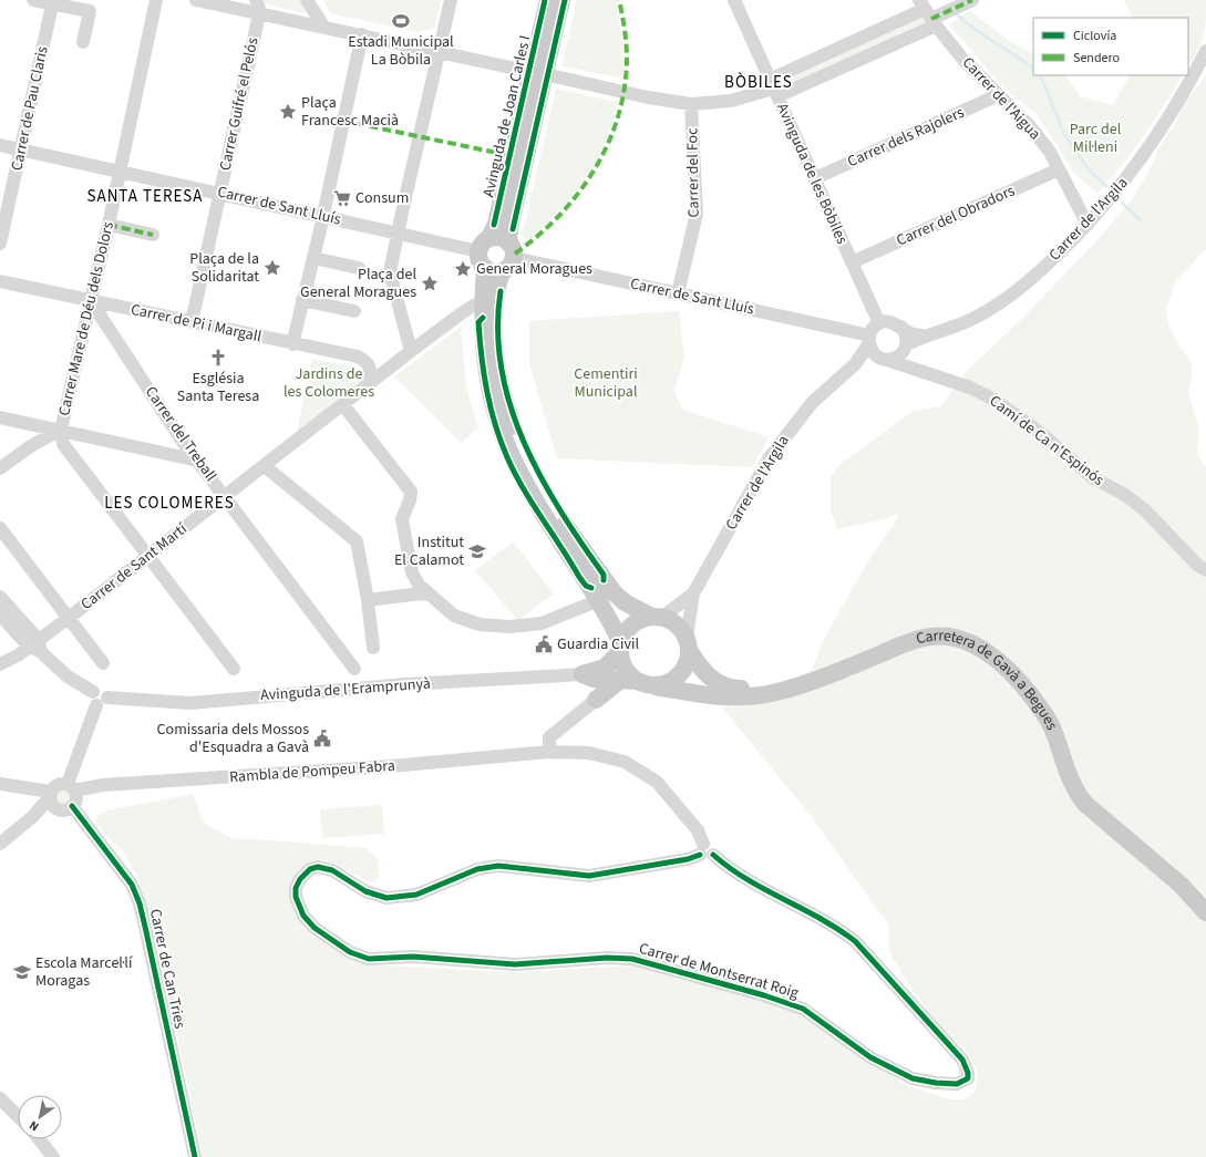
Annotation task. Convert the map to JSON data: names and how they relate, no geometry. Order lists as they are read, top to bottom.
{
  "streets": {
    "main road": ["Avinguda de Joan Carles I", "Carretera de Gavà a Begues"],
    "street": [
      "Carrer de l'Aigua",
      "Carrer Guifré el Pelós",
      "Carrer de Pau Claris",
      "Carrer dels Rajolers",
      "Carrer del Foc",
      "Avinguda de les Bòbiles",
      "Carrer de Sant Lluís",
      "Carrer del Obradors",
      "Carrer de l'Argila",
      "Carrer Mare de Déu dels Dolors",
      "Carrer de Pi i Margall",
      "Carrer del Treball",
      "Camí de Ca n'Espinós",
      "Carrer de Sant Martí",
      "Avinguda de l'Eramprunyà",
      "Rambla de Pompeu Fabra",
      "Carrer de Can Tries",
      "Carrer de Montserrat Roig"
    ]
  },
  "crossings": [
    ["Carrer de l'Aigua", "Carrer dels Rajolers"],
    ["Carrer de l'Aigua", "Carrer del Obradors"],
    ["Carrer de l'Aigua", "Carrer de l'Argila"],
    ["Carrer Guifré el Pelós", "Carrer de Sant Lluís"],
    ["Carrer Guifré el Pelós", "Carrer de Pi i Margall"],
    ["Carrer de Pau Claris", "Carrer de Sant Lluís"],
    ["Avinguda de Joan Carles I", "Carrer de Sant Lluís"],
    ["Carrer dels Rajolers", "Avinguda de les Bòbiles"],
    ["Carrer del Foc", "Carrer de Sant Lluís"],
    ["Avinguda de les Bòbiles", "Carrer de Sant Lluís"],
    ["Avinguda de les Bòbiles", "Carrer del Obradors"],
    ["Avinguda de les Bòbiles", "Carrer de l'Argila"],
    ["Avinguda de les Bòbiles", "Camí de Ca n'Espinós"],
    ["Carrer de Sant Lluís", "Carrer de l'Argila"],
    ["Carrer de Sant Lluís", "Carrer Mare de Déu dels Dolors"],
    ["Carrer de Sant Lluís", "Camí de Ca n'Espinós"],
    ["Carrer de l'Argila", "Camí de Ca n'Espinós"],
    ["Carrer de l'Argila", "Carretera de Gavà a Begues"],
    ["Carrer Mare de Déu dels Dolors", "Carrer de Pi i Margall"],
    ["Carrer Mare de Déu dels Dolors", "Carrer del Treball"],
    ["Carrer de Pi i Margall", "Carrer del Treball"],
    ["Carrer de Pi i Margall", "Carrer de Sant Martí"],
    ["Carrer del Treball", "Carrer de Sant Martí"],
    ["Rambla de Pompeu Fabra", "Carrer de Can Tries"],
    ["Rambla de Pompeu Fabra", "Carrer de Montserrat Roig"]
  ],
  "districts": ["BÒBILES", "SANTA TERESA", "LES COLOMERES"],
  "parks": ["Parc del Mil·leni", "Jardins de les Colomeres", "Cementiri Municipal"],
  "places": {
    "sports": ["Estadi Municipal La Bòbila"],
    "place": [
      "Plaça Francesc Macià",
      "Plaça de la Solidaritat",
      "General Moragues",
      "Plaça del General Moragues"
    ],
    "supermarket": ["Consum"],
    "church": ["Església Santa Teresa"],
    "school or university": ["Institut El Calamot", "Escola Marcel·lí Moragas"],
    "public building": ["Guardia Civil", "Comissaria dels Mossos d'Esquadra a Gavà"]
  },
  "legend": ["Ciclovía", "Sendero"],
  "north": "bottom left"
}
